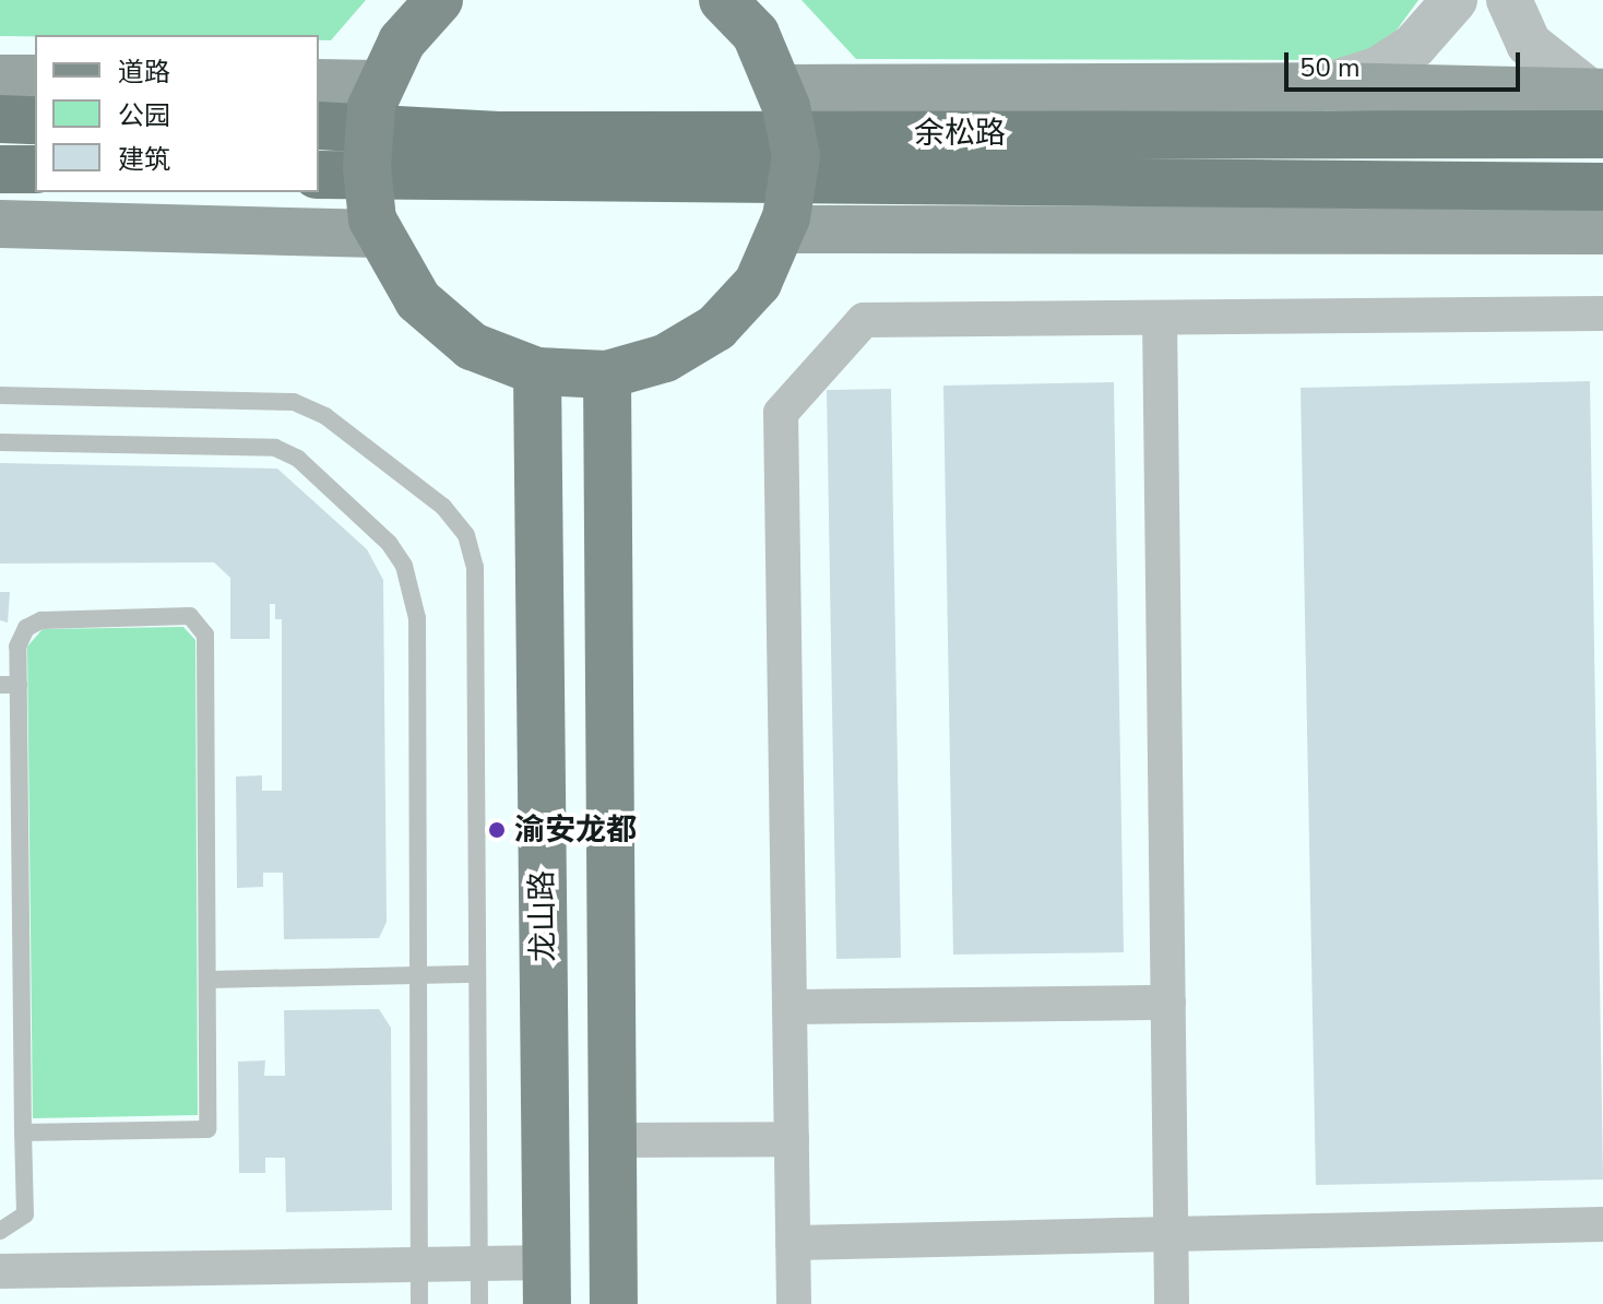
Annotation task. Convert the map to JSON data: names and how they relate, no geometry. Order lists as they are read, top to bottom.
{
  "streets": {
    "highway": ["余松路"],
    "main road": ["龙山路"]
  },
  "places": ["渝安龙都"],
  "legend": ["道路", "公园", "建筑"],
  "scale_bar": "50 m"
}
